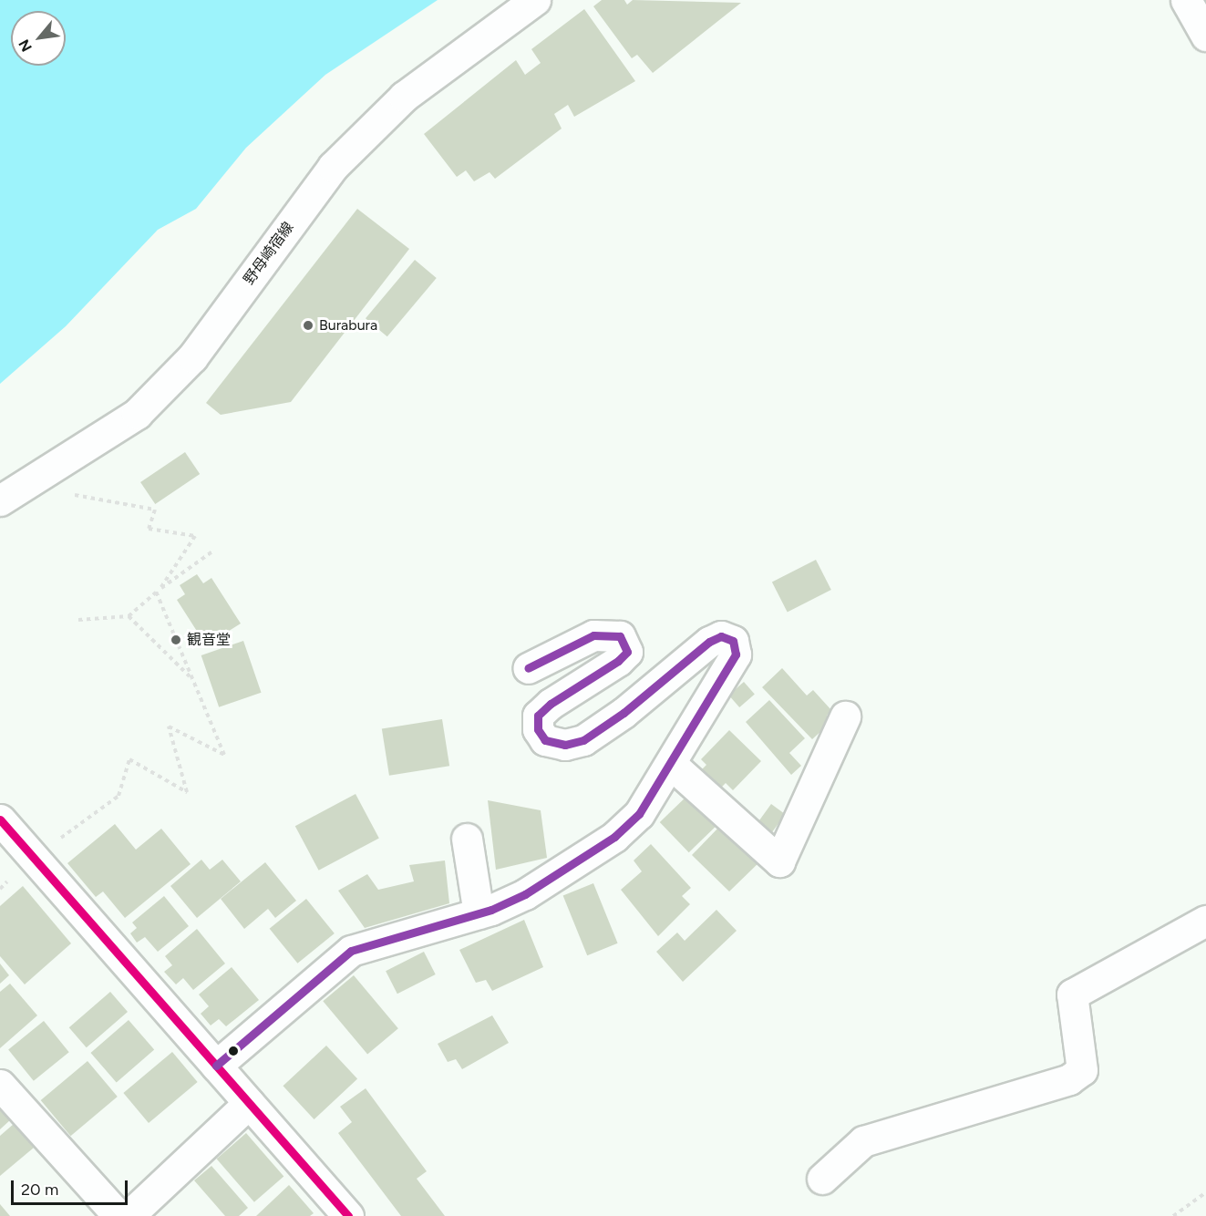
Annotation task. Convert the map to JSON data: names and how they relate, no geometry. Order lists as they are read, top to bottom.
{
  "streets": {
    "street": ["野母崎宿線"]
  },
  "places": ["Burabura", "観音堂"],
  "scale_bar": "20 m",
  "north": "bottom left"
}
